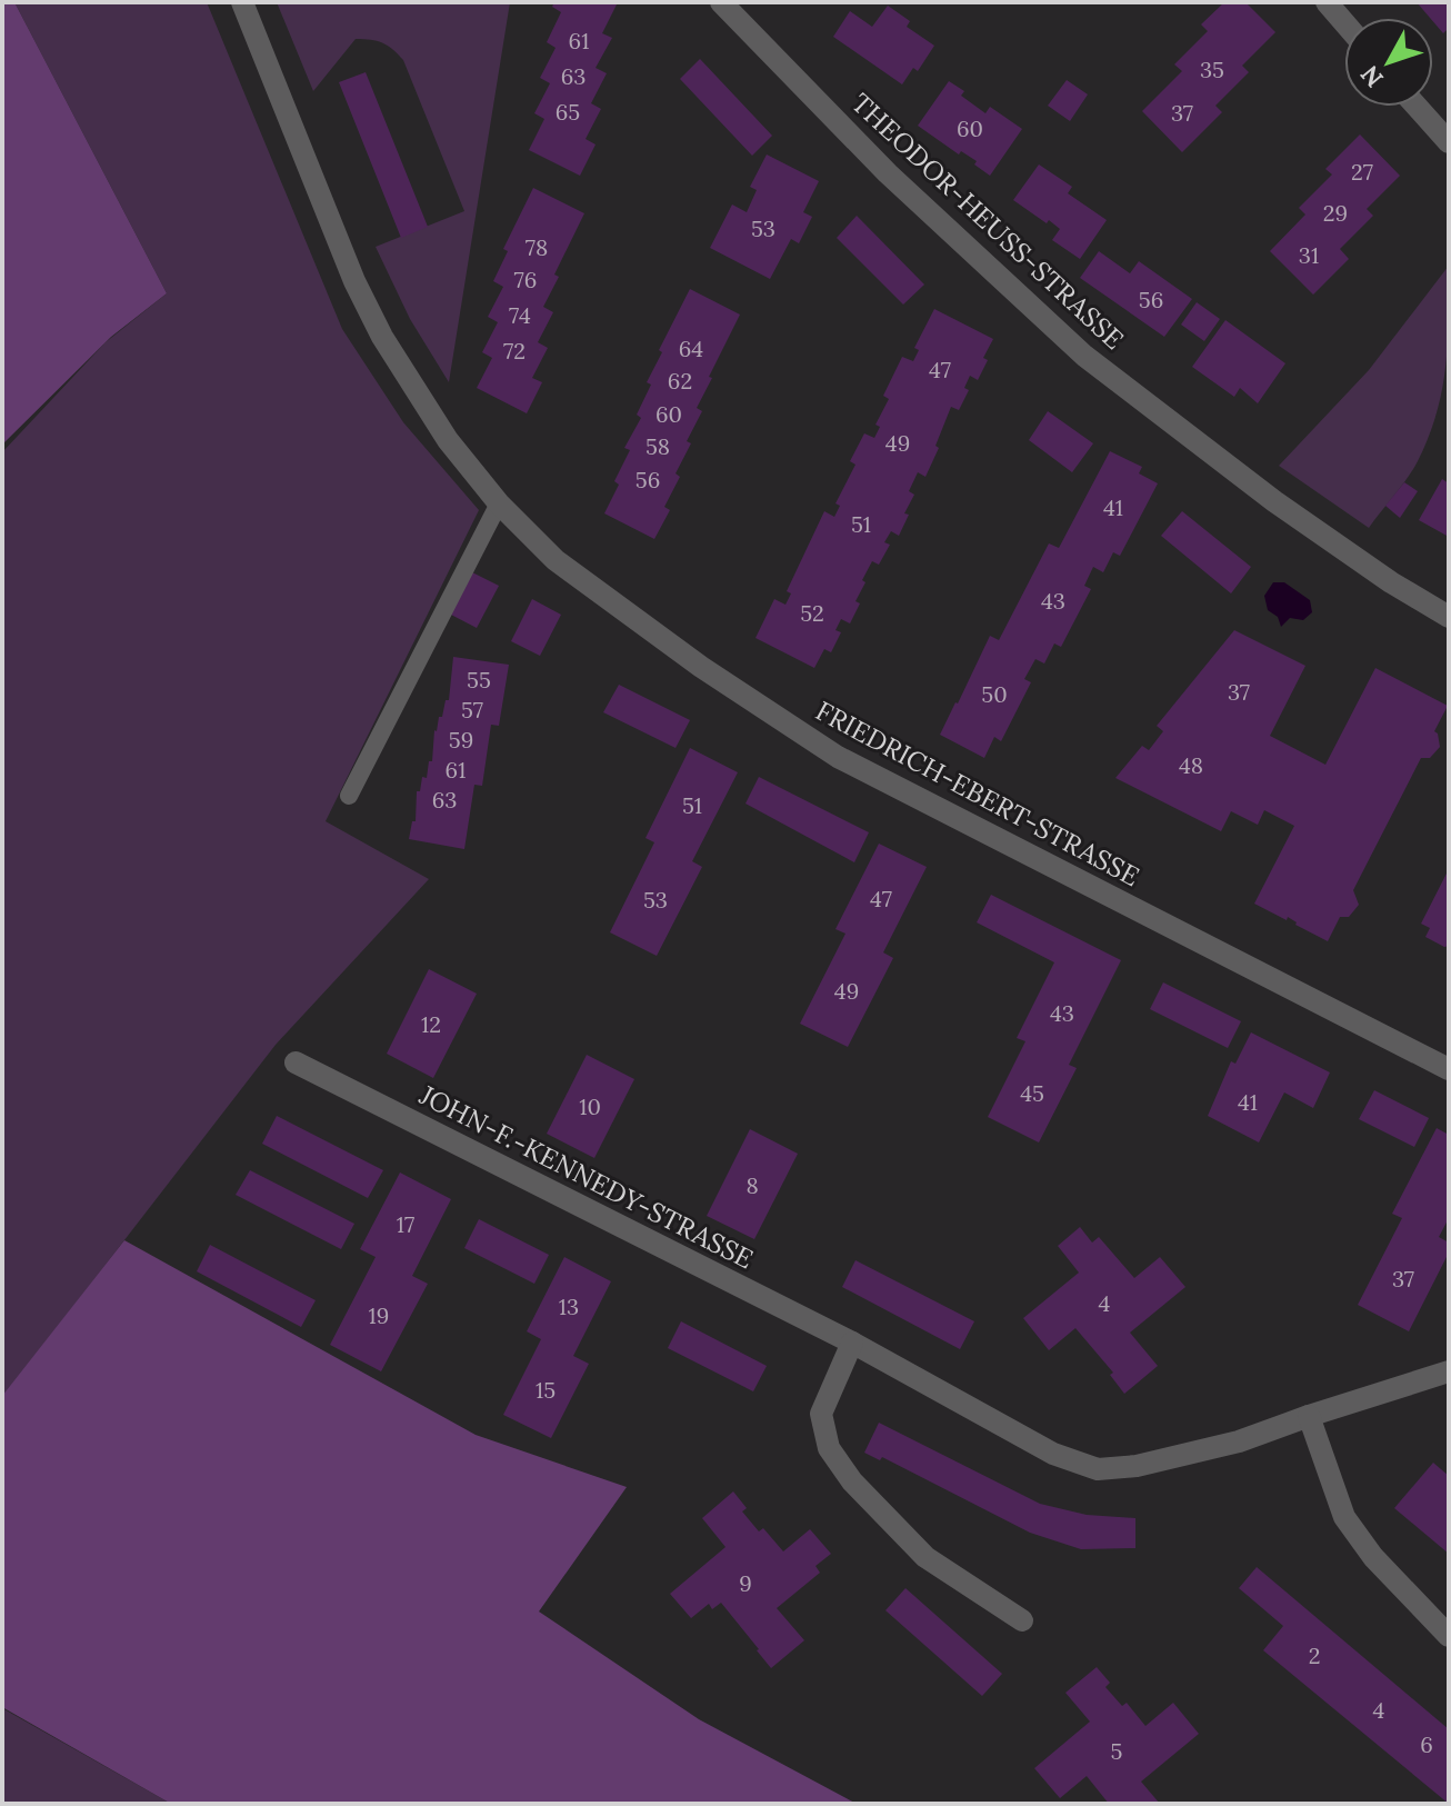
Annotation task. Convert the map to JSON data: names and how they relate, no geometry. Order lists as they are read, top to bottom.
{
  "streets": {
    "street": ["THEODOR-HEUSS-STRASSE", "FRIEDRICH-EBERT-STRASSE", "JOHN-F.-KENNEDY-STRASSE"]
  },
  "house_numbers": [
    "61",
    "35",
    "63",
    "65",
    "37",
    "60",
    "27",
    "29",
    "53",
    "78",
    "31",
    "76",
    "56",
    "74",
    "64",
    "72",
    "47",
    "62",
    "60",
    "49",
    "58",
    "56",
    "41",
    "51",
    "43",
    "52",
    "55",
    "37",
    "50",
    "57",
    "59",
    "48",
    "61",
    "63",
    "51",
    "47",
    "53",
    "49",
    "43",
    "12",
    "45",
    "41",
    "10",
    "8",
    "17",
    "37",
    "4",
    "13",
    "19",
    "15",
    "9",
    "2",
    "4",
    "6",
    "5"
  ],
  "north": "bottom left"
}
